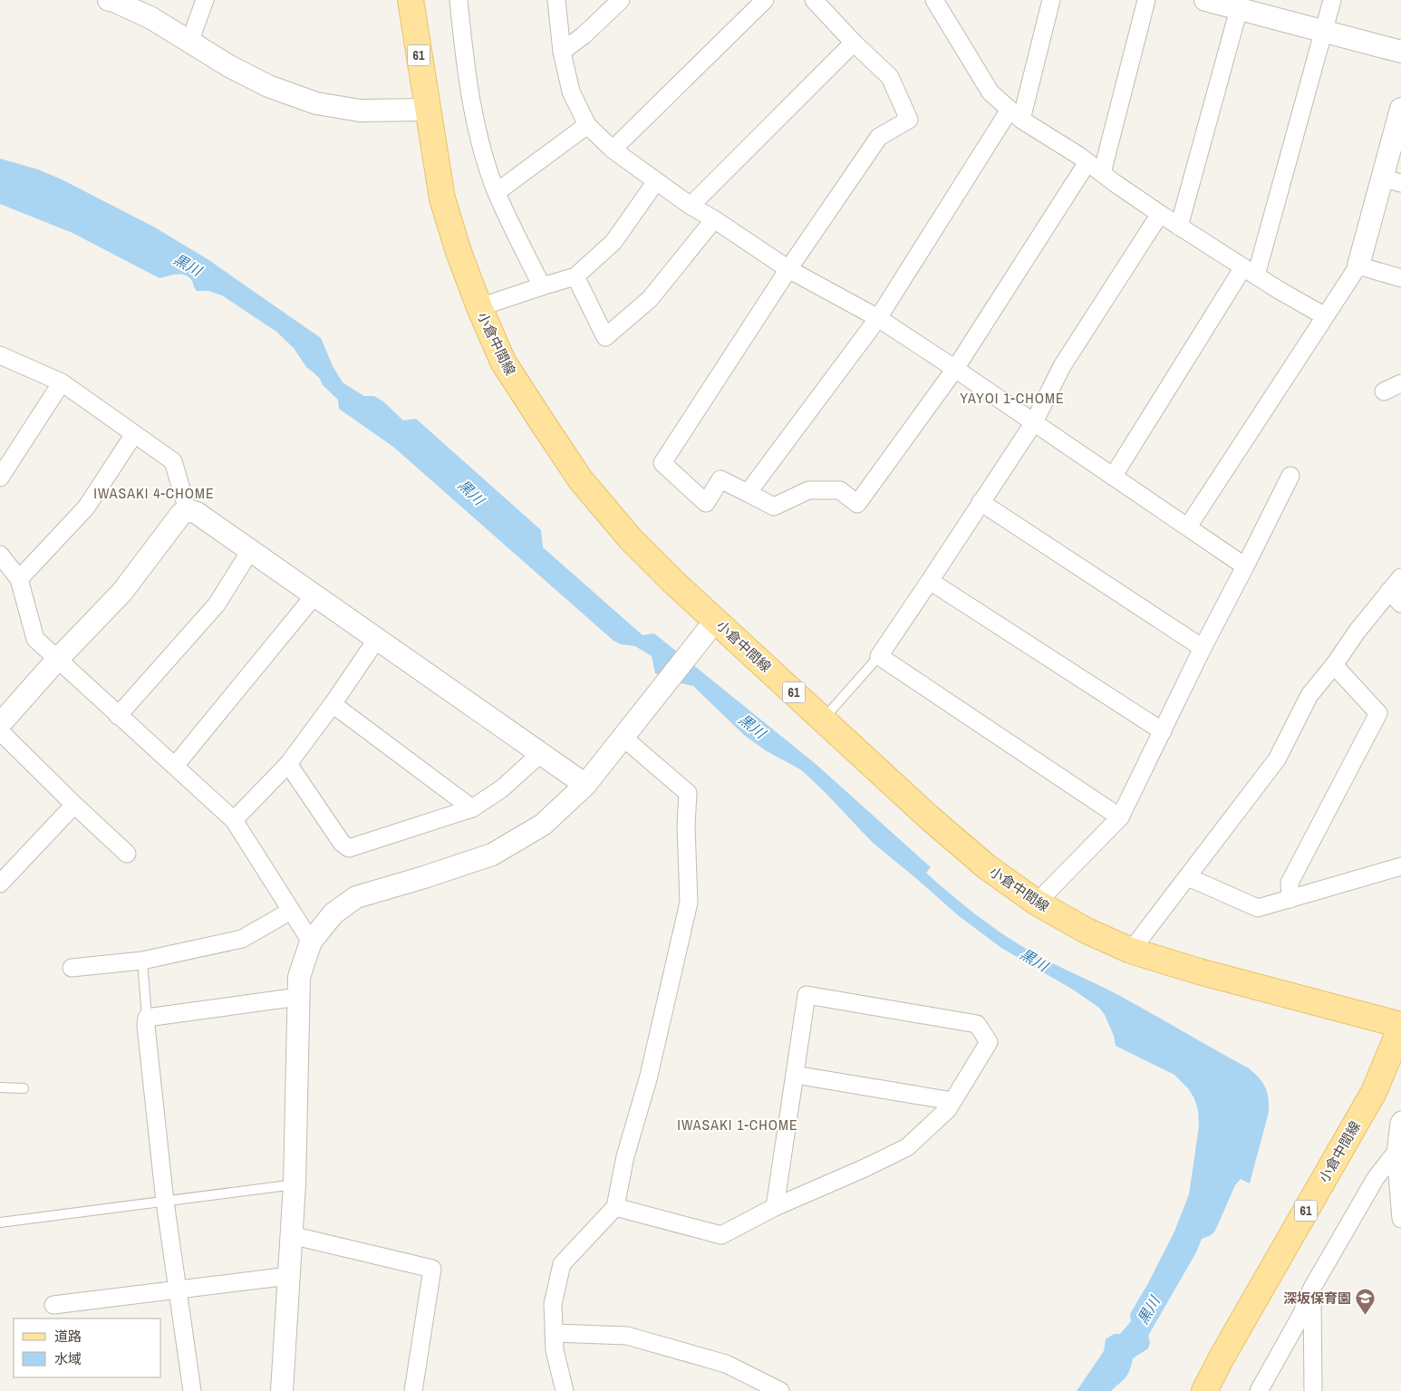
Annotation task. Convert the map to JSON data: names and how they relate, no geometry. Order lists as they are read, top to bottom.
{
  "streets": {
    "main road": ["61", "小倉中間線"]
  },
  "crossings": [
    ["61", "小倉中間線"]
  ],
  "districts": ["YAYOI 1-CHOME", "IWASAKI 4-CHOME", "IWASAKI 1-CHOME"],
  "water": ["黒川"],
  "places": {
    "school or university": ["深坂保育園"]
  },
  "legend": ["道路", "水域"]
}
